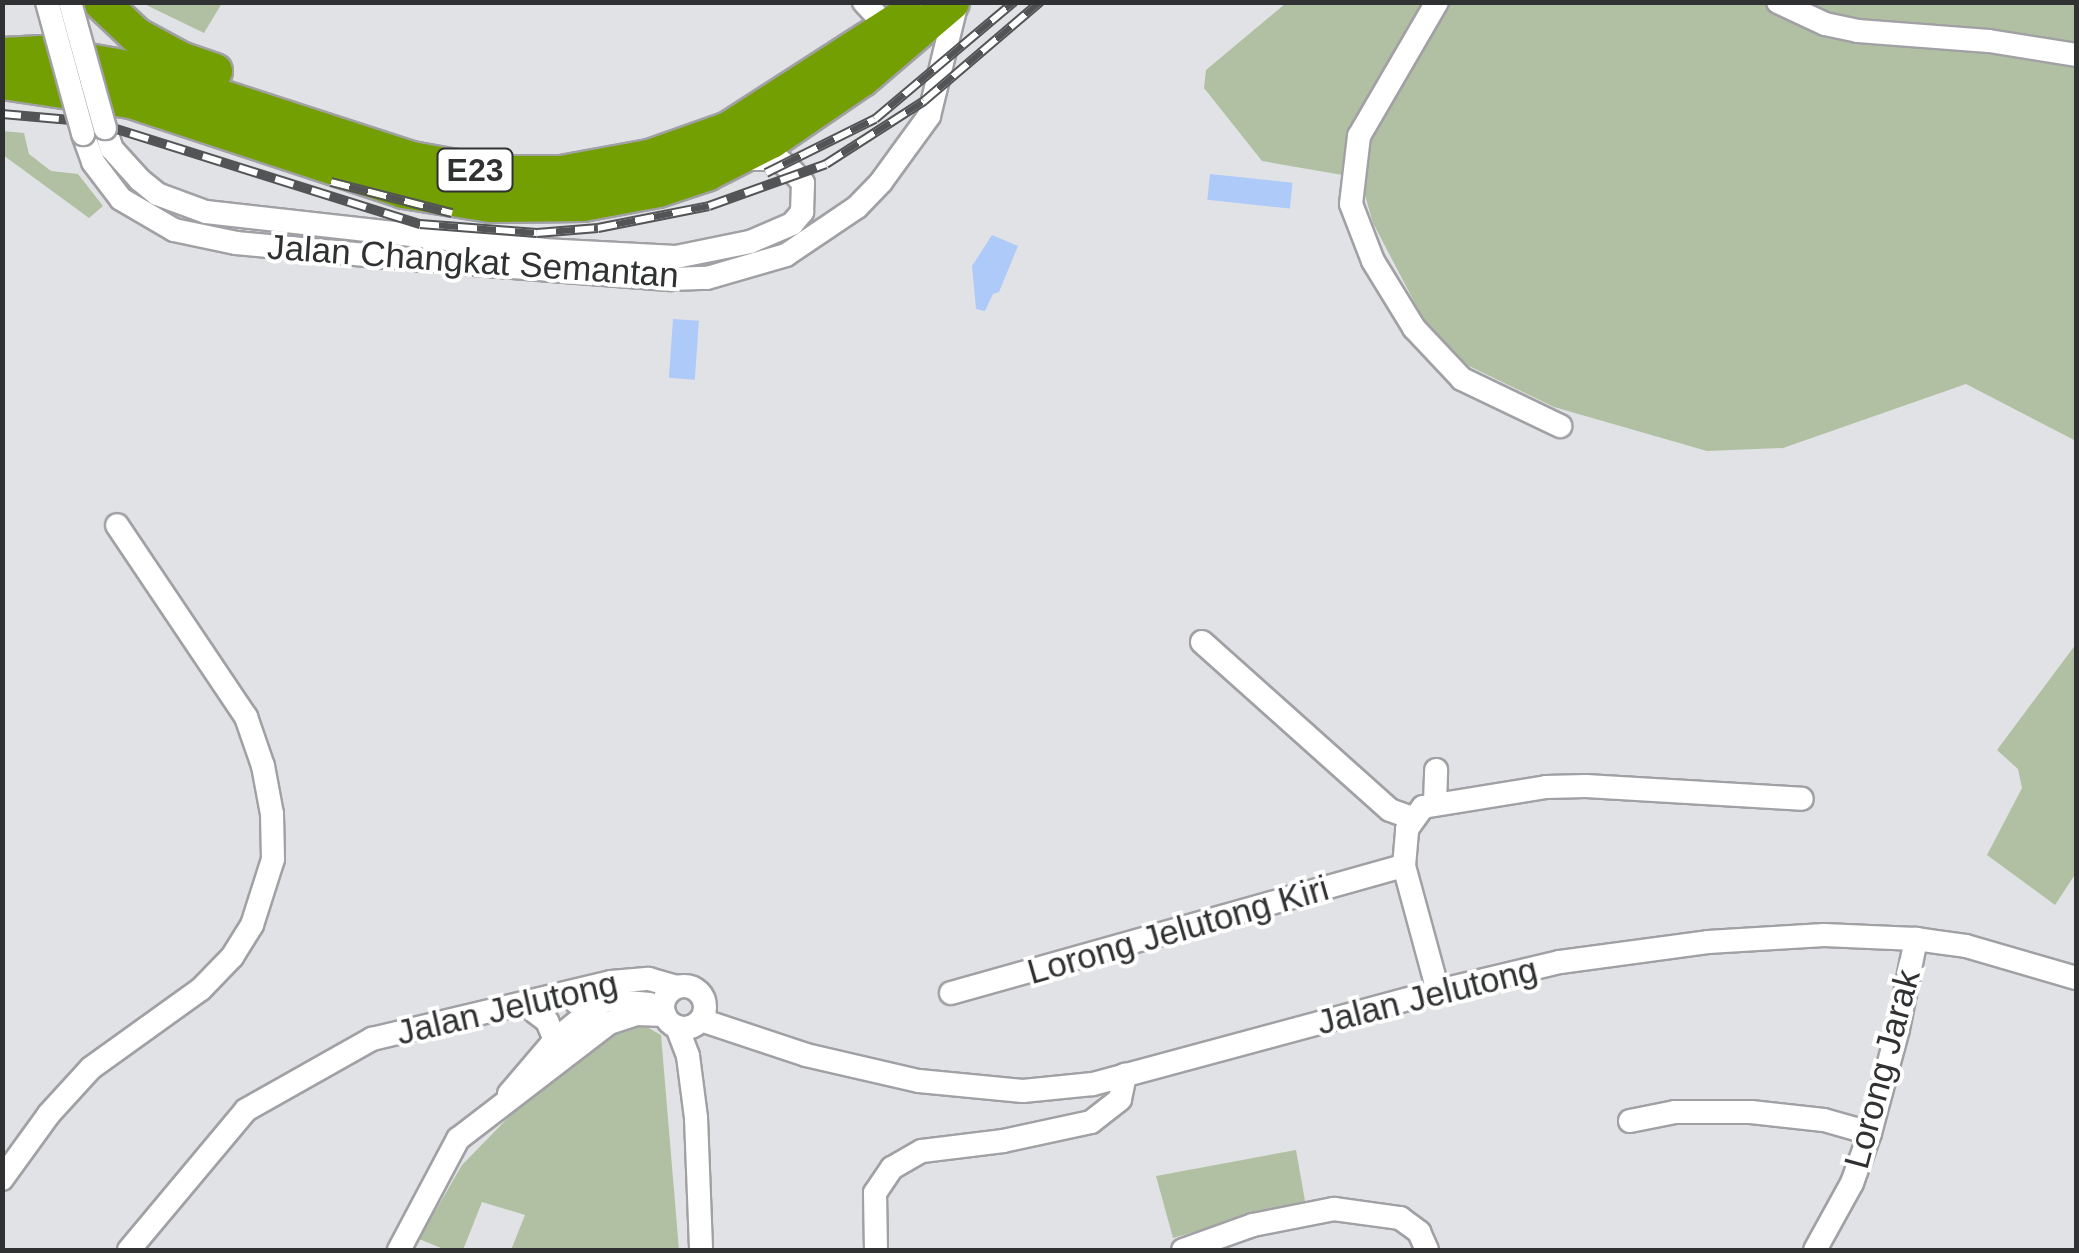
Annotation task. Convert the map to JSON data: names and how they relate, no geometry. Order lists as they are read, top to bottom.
{
  "streets": {
    "highway": ["E23"],
    "street": [
      "Jalan Changkat Semantan",
      "Lorong Jelutong Kiri",
      "Jalan Jelutong",
      "Lorong Jarak"
    ]
  },
  "crossings": [
    ["E23", "Jalan Changkat Semantan"],
    ["Jalan Jelutong", "Lorong Jarak"]
  ]
}
